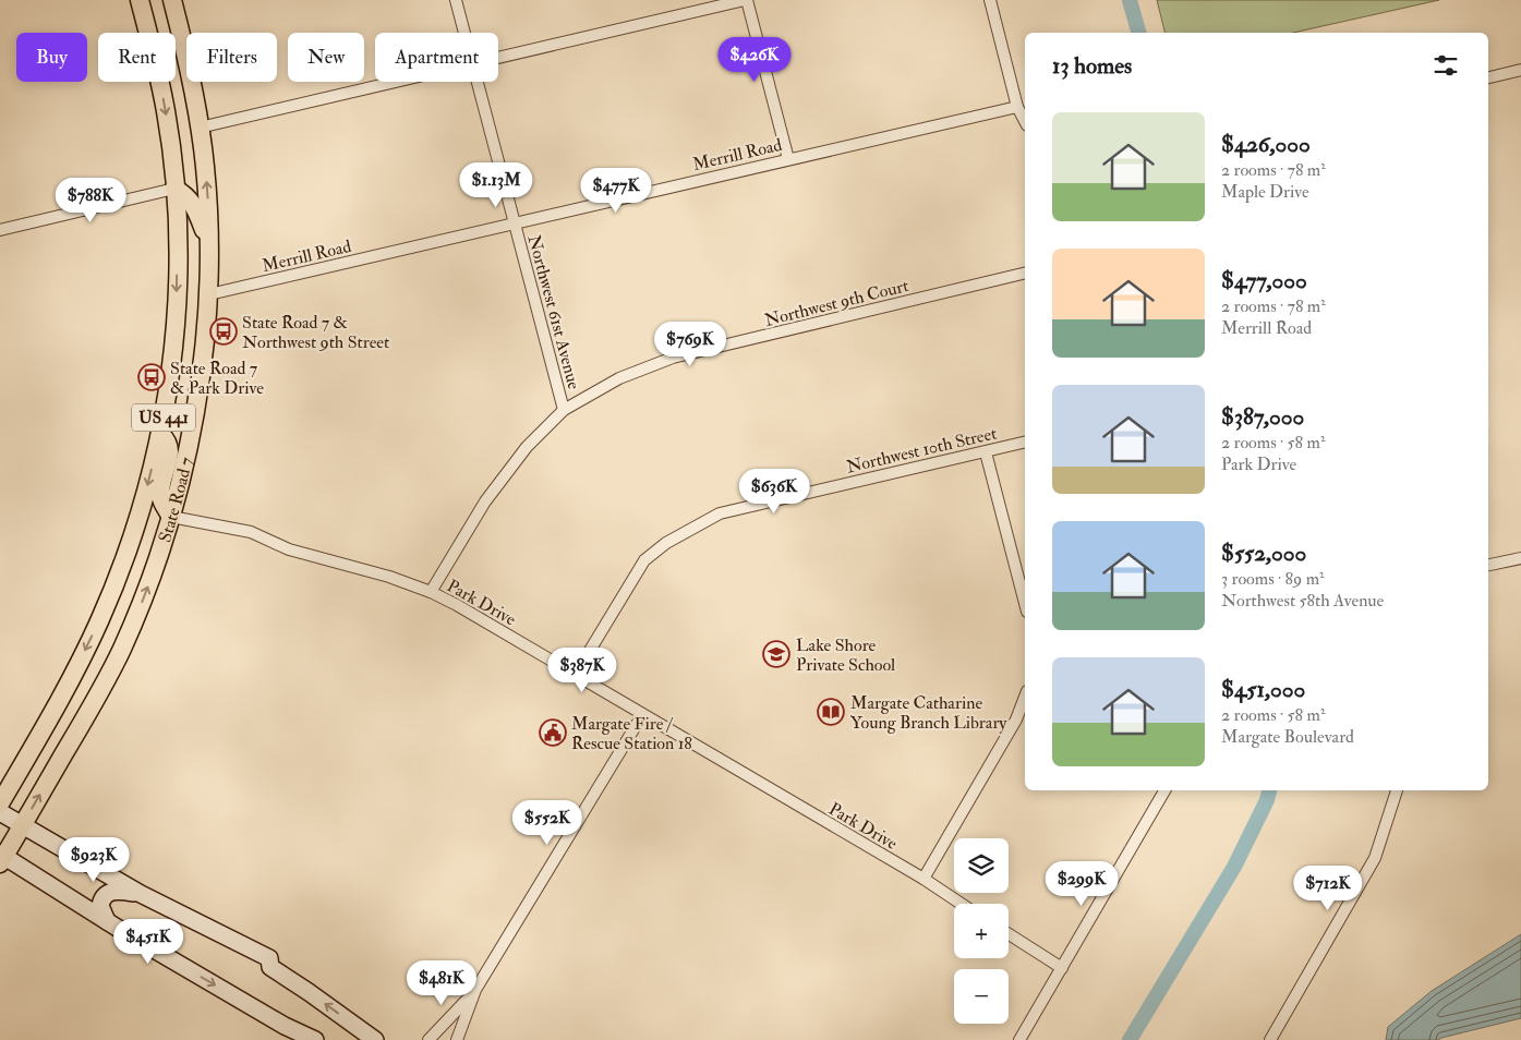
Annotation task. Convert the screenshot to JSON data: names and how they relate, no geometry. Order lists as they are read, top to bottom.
{
  "streets": {
    "main road": ["US 441", "State Road 7"],
    "street": [
      "Merrill Road",
      "Northwest 9th Court",
      "Northwest 61st Avenue",
      "Northwest 10th Street",
      "Park Drive"
    ]
  },
  "crossings": [
    ["Merrill Road", "Northwest 61st Avenue"],
    ["Merrill Road", "State Road 7"],
    ["Northwest 9th Court", "Northwest 61st Avenue"],
    ["Northwest 9th Court", "Park Drive"],
    ["Northwest 10th Street", "Park Drive"],
    ["State Road 7", "Park Drive"]
  ],
  "places": {
    "bus stop": ["State Road 7 & Northwest 9th Street", "State Road 7 & Park Drive"],
    "school or university": ["Lake Shore Private School"],
    "library": ["Margate Catharine Young Branch Library"],
    "public building": ["Margate Fire / Rescue Station 18"]
  },
  "page": {
    "chip": [
      "Buy",
      "Rent",
      "Filters",
      "New",
      "Apartment"
    ],
    "heading": "13 homes",
    "price": [
      "$426K",
      "$1.13M",
      "$477K",
      "$788K",
      "$769K",
      "$636K",
      "$387K",
      "$552K",
      "$923K",
      "$299K",
      "$712K",
      "$451K",
      "$481K"
    ],
    "list": [
      {
        "name": "$426,000",
        "note": "2 rooms · 78 m² · Maple Drive"
      },
      {
        "name": "$477,000",
        "note": "2 rooms · 78 m² · Merrill Road"
      },
      {
        "name": "$387,000",
        "note": "2 rooms · 58 m² · Park Drive"
      },
      {
        "name": "$552,000",
        "note": "3 rooms · 89 m² · Northwest 58th Avenue"
      },
      {
        "name": "$451,000",
        "note": "2 rooms · 58 m² · Margate Boulevard"
      }
    ],
    "map_buttons": ["+", "−"]
  }
}
